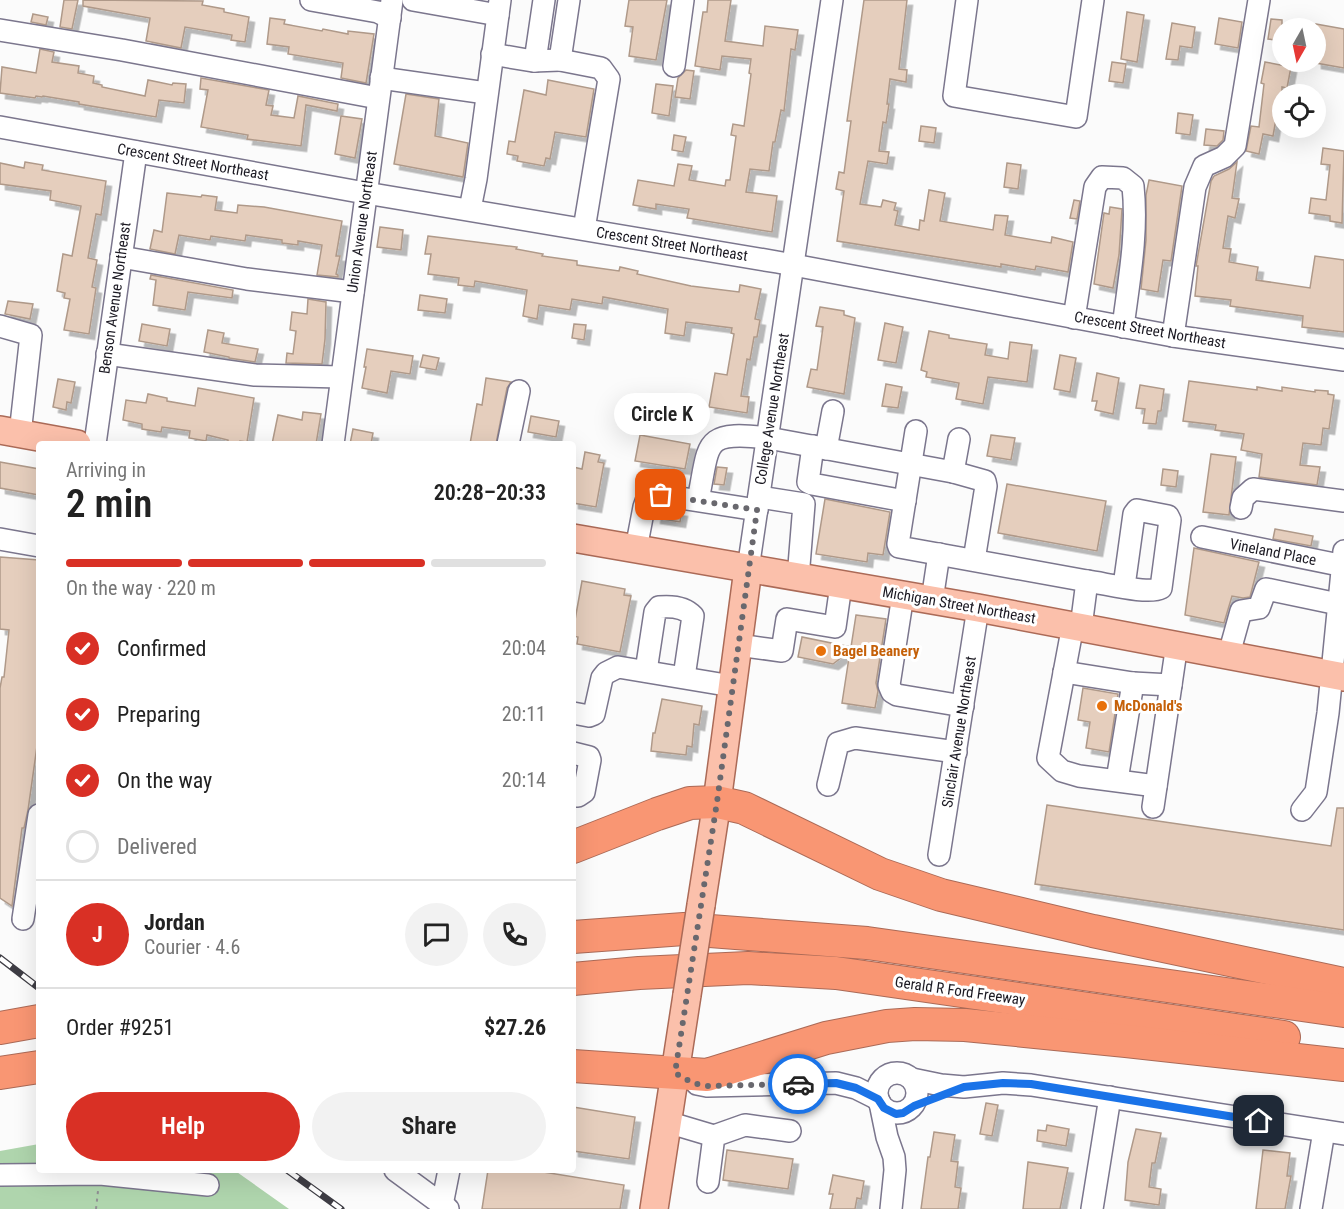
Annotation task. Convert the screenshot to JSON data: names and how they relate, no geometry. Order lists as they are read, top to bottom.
{
  "streets": {
    "highway": ["Gerald R Ford Freeway"],
    "main road": ["College Avenue Northeast", "Michigan Street Northeast"],
    "street": [
      "Crescent Street Northeast",
      "Union Avenue Northeast",
      "Benson Avenue Northeast",
      "Vineland Place",
      "Sinclair Avenue Northeast"
    ]
  },
  "crossings": [
    ["Crescent Street Northeast", "Union Avenue Northeast"],
    ["Crescent Street Northeast", "Benson Avenue Northeast"],
    ["Crescent Street Northeast", "College Avenue Northeast"],
    ["College Avenue Northeast", "Michigan Street Northeast"],
    ["Michigan Street Northeast", "Sinclair Avenue Northeast"]
  ],
  "places": ["Circle K", "Bagel Beanery", "McDonald's"],
  "north": "bottom",
  "page": {
    "bubble": "Circle K",
    "heading": ["2 min", "Arriving in", "20:28–20:33"],
    "panel": [
      "Jordan",
      "Courier · 4.6",
      "Order #9251",
      "$27.26"
    ],
    "bar": "On the way · 220 m",
    "list": [
      ["Confirmed", "20:04"],
      ["Preparing", "20:11"],
      ["On the way", "20:14"],
      "Delivered"
    ],
    "round": "J",
    "buttons": ["Help", "Share"]
  }
}
